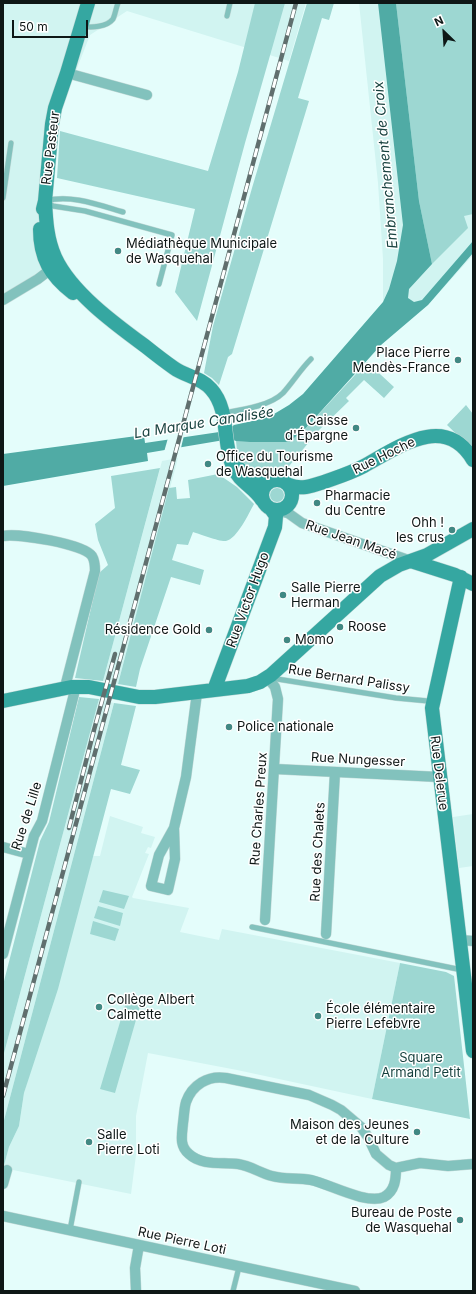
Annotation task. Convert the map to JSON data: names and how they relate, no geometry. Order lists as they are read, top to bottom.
{
  "streets": {
    "street": [
      "Rue Pasteur",
      "Rue Hoche",
      "Rue Jean Macé",
      "Rue Victor Hugo",
      "Rue Nungesser",
      "Rue Delerue",
      "Rue Charles Preux",
      "Rue de Lille",
      "Rue des Chalets",
      "Rue Pierre Loti"
    ],
    "lane": ["Rue Bernard Palissy"]
  },
  "crossings": [
    ["Rue Pasteur", "Rue Jean Macé"],
    ["Rue Hoche", "Rue Jean Macé"],
    ["Rue Hoche", "Rue Victor Hugo"],
    ["Rue Jean Macé", "Rue Victor Hugo"],
    ["Rue Bernard Palissy", "Rue Charles Preux"],
    ["Rue Nungesser", "Rue Delerue"],
    ["Rue Nungesser", "Rue Charles Preux"],
    ["Rue Nungesser", "Rue des Chalets"]
  ],
  "water": ["Embranchement de Croix", "La Marque Canalisée"],
  "parks": ["Square Armand Petit"],
  "places": [
    "Médiathèque Municipale de Wasquehal",
    "Place Pierre Mendès-France",
    "Caisse d'Épargne",
    "Office du Tourisme de Wasquehal",
    "Pharmacie du Centre",
    "Ohh ! les crus",
    "Salle Pierre Herman",
    "Roose",
    "Résidence Gold",
    "Momo",
    "Police nationale",
    "Collège Albert Calmette",
    "École élémentaire Pierre Lefebvre",
    "Maison des Jeunes et de la Culture",
    "Salle Pierre Loti",
    "Bureau de Poste de Wasquehal"
  ],
  "scale_bar": "50 m",
  "north": "top left"
}
